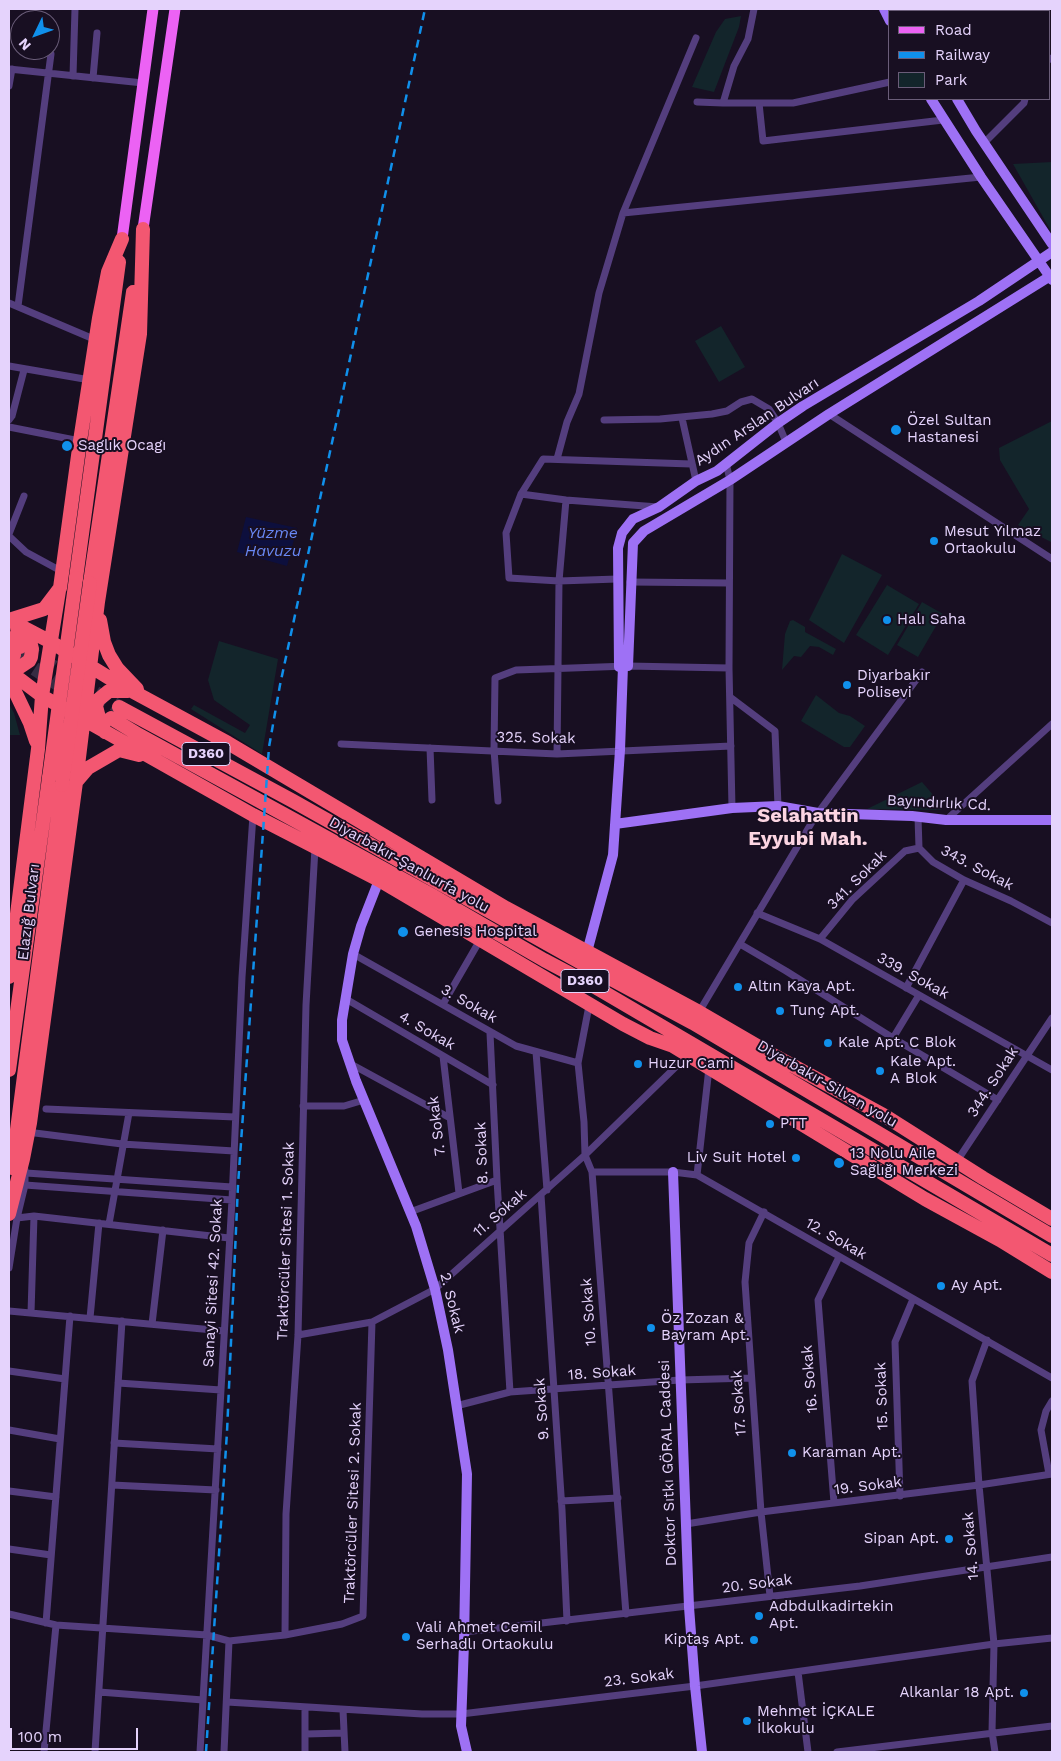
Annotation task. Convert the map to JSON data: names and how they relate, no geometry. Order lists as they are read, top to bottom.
{
  "streets": {
    "highway": [
      "D360",
      "Diyarbakır-Şanlıurfa yolu",
      "Elazığ Bulvarı",
      "Diyarbakır-Silvan yolu"
    ],
    "street": [
      "Aydın Arslan Bulvarı",
      "325. Sokak",
      "Bayındırlık Cd.",
      "343. Sokak",
      "341. Sokak",
      "339. Sokak",
      "3. Sokak",
      "4. Sokak",
      "344. Sokak",
      "7. Sokak",
      "8. Sokak",
      "11. Sokak",
      "12. Sokak",
      "Traktörcüler Sitesi 1. Sokak",
      "Sanayi Sitesi 42. Sokak",
      "2. Sokak",
      "10. Sokak",
      "18. Sokak",
      "16. Sokak",
      "15. Sokak",
      "17. Sokak",
      "9. Sokak",
      "Doktor Sıtkı GÖRAL Caddesi",
      "19. Sokak",
      "Traktörcüler Sitesi 2. Sokak",
      "14. Sokak",
      "20. Sokak",
      "23. Sokak"
    ]
  },
  "crossings": [
    ["Aydın Arslan Bulvarı", "325. Sokak"],
    ["Aydın Arslan Bulvarı", "D360"],
    ["Aydın Arslan Bulvarı", "Bayındırlık Cd."],
    ["Aydın Arslan Bulvarı", "Diyarbakır-Silvan yolu"],
    ["D360", "Diyarbakır-Şanlıurfa yolu"],
    ["D360", "Diyarbakır-Silvan yolu"],
    ["Bayındırlık Cd.", "343. Sokak"],
    ["343. Sokak", "341. Sokak"],
    ["341. Sokak", "339. Sokak"],
    ["339. Sokak", "344. Sokak"],
    ["3. Sokak", "8. Sokak"],
    ["3. Sokak", "2. Sokak"],
    ["3. Sokak", "10. Sokak"],
    ["4. Sokak", "7. Sokak"],
    ["4. Sokak", "8. Sokak"],
    ["4. Sokak", "2. Sokak"],
    ["8. Sokak", "11. Sokak"],
    ["8. Sokak", "18. Sokak"],
    ["11. Sokak", "Traktörcüler Sitesi 1. Sokak"],
    ["11. Sokak", "2. Sokak"],
    ["11. Sokak", "10. Sokak"],
    ["11. Sokak", "9. Sokak"],
    ["11. Sokak", "Traktörcüler Sitesi 2. Sokak"],
    ["12. Sokak", "10. Sokak"],
    ["12. Sokak", "16. Sokak"],
    ["12. Sokak", "15. Sokak"],
    ["12. Sokak", "17. Sokak"],
    ["12. Sokak", "Doktor Sıtkı GÖRAL Caddesi"],
    ["12. Sokak", "14. Sokak"],
    ["Traktörcüler Sitesi 1. Sokak", "Traktörcüler Sitesi 2. Sokak"],
    ["Sanayi Sitesi 42. Sokak", "Traktörcüler Sitesi 2. Sokak"],
    ["2. Sokak", "18. Sokak"],
    ["2. Sokak", "20. Sokak"],
    ["2. Sokak", "23. Sokak"],
    ["10. Sokak", "18. Sokak"],
    ["10. Sokak", "20. Sokak"],
    ["18. Sokak", "17. Sokak"],
    ["18. Sokak", "9. Sokak"],
    ["18. Sokak", "Doktor Sıtkı GÖRAL Caddesi"],
    ["16. Sokak", "19. Sokak"],
    ["15. Sokak", "19. Sokak"],
    ["17. Sokak", "19. Sokak"],
    ["17. Sokak", "20. Sokak"],
    ["9. Sokak", "20. Sokak"],
    ["Doktor Sıtkı GÖRAL Caddesi", "19. Sokak"],
    ["Doktor Sıtkı GÖRAL Caddesi", "20. Sokak"],
    ["Doktor Sıtkı GÖRAL Caddesi", "23. Sokak"],
    ["19. Sokak", "14. Sokak"],
    ["14. Sokak", "20. Sokak"],
    ["14. Sokak", "23. Sokak"]
  ],
  "districts": ["Selahattin Eyyubi Mah."],
  "water": ["Yüzme Havuzu"],
  "places": [
    "Özel Sultan Hastanesi",
    "Saglık Ocagı",
    "Mesut Yılmaz Ortaokulu",
    "Halı Saha",
    "Diyarbakır Polisevi",
    "Genesis Hospital",
    "Altın Kaya Apt.",
    "Tunç Apt.",
    "Kale Apt. C Blok",
    "Huzur Cami",
    "Kale Apt. A Blok",
    "PTT",
    "Liv Suit Hotel",
    "13 Nolu Aile Sağlığı Merkezi",
    "Ay Apt.",
    "Öz Zozan & Bayram Apt.",
    "Karaman Apt.",
    "Sipan Apt.",
    "Adbdulkadirtekin Apt.",
    "Vali Ahmet Cemil Serhadlı Ortaokulu",
    "Kiptaş Apt.",
    "Alkanlar 18 Apt.",
    "Mehmet İÇKALE İlkokulu"
  ],
  "legend": ["Road", "Railway", "Park"],
  "scale_bar": "100 m",
  "north": "bottom left"
}
